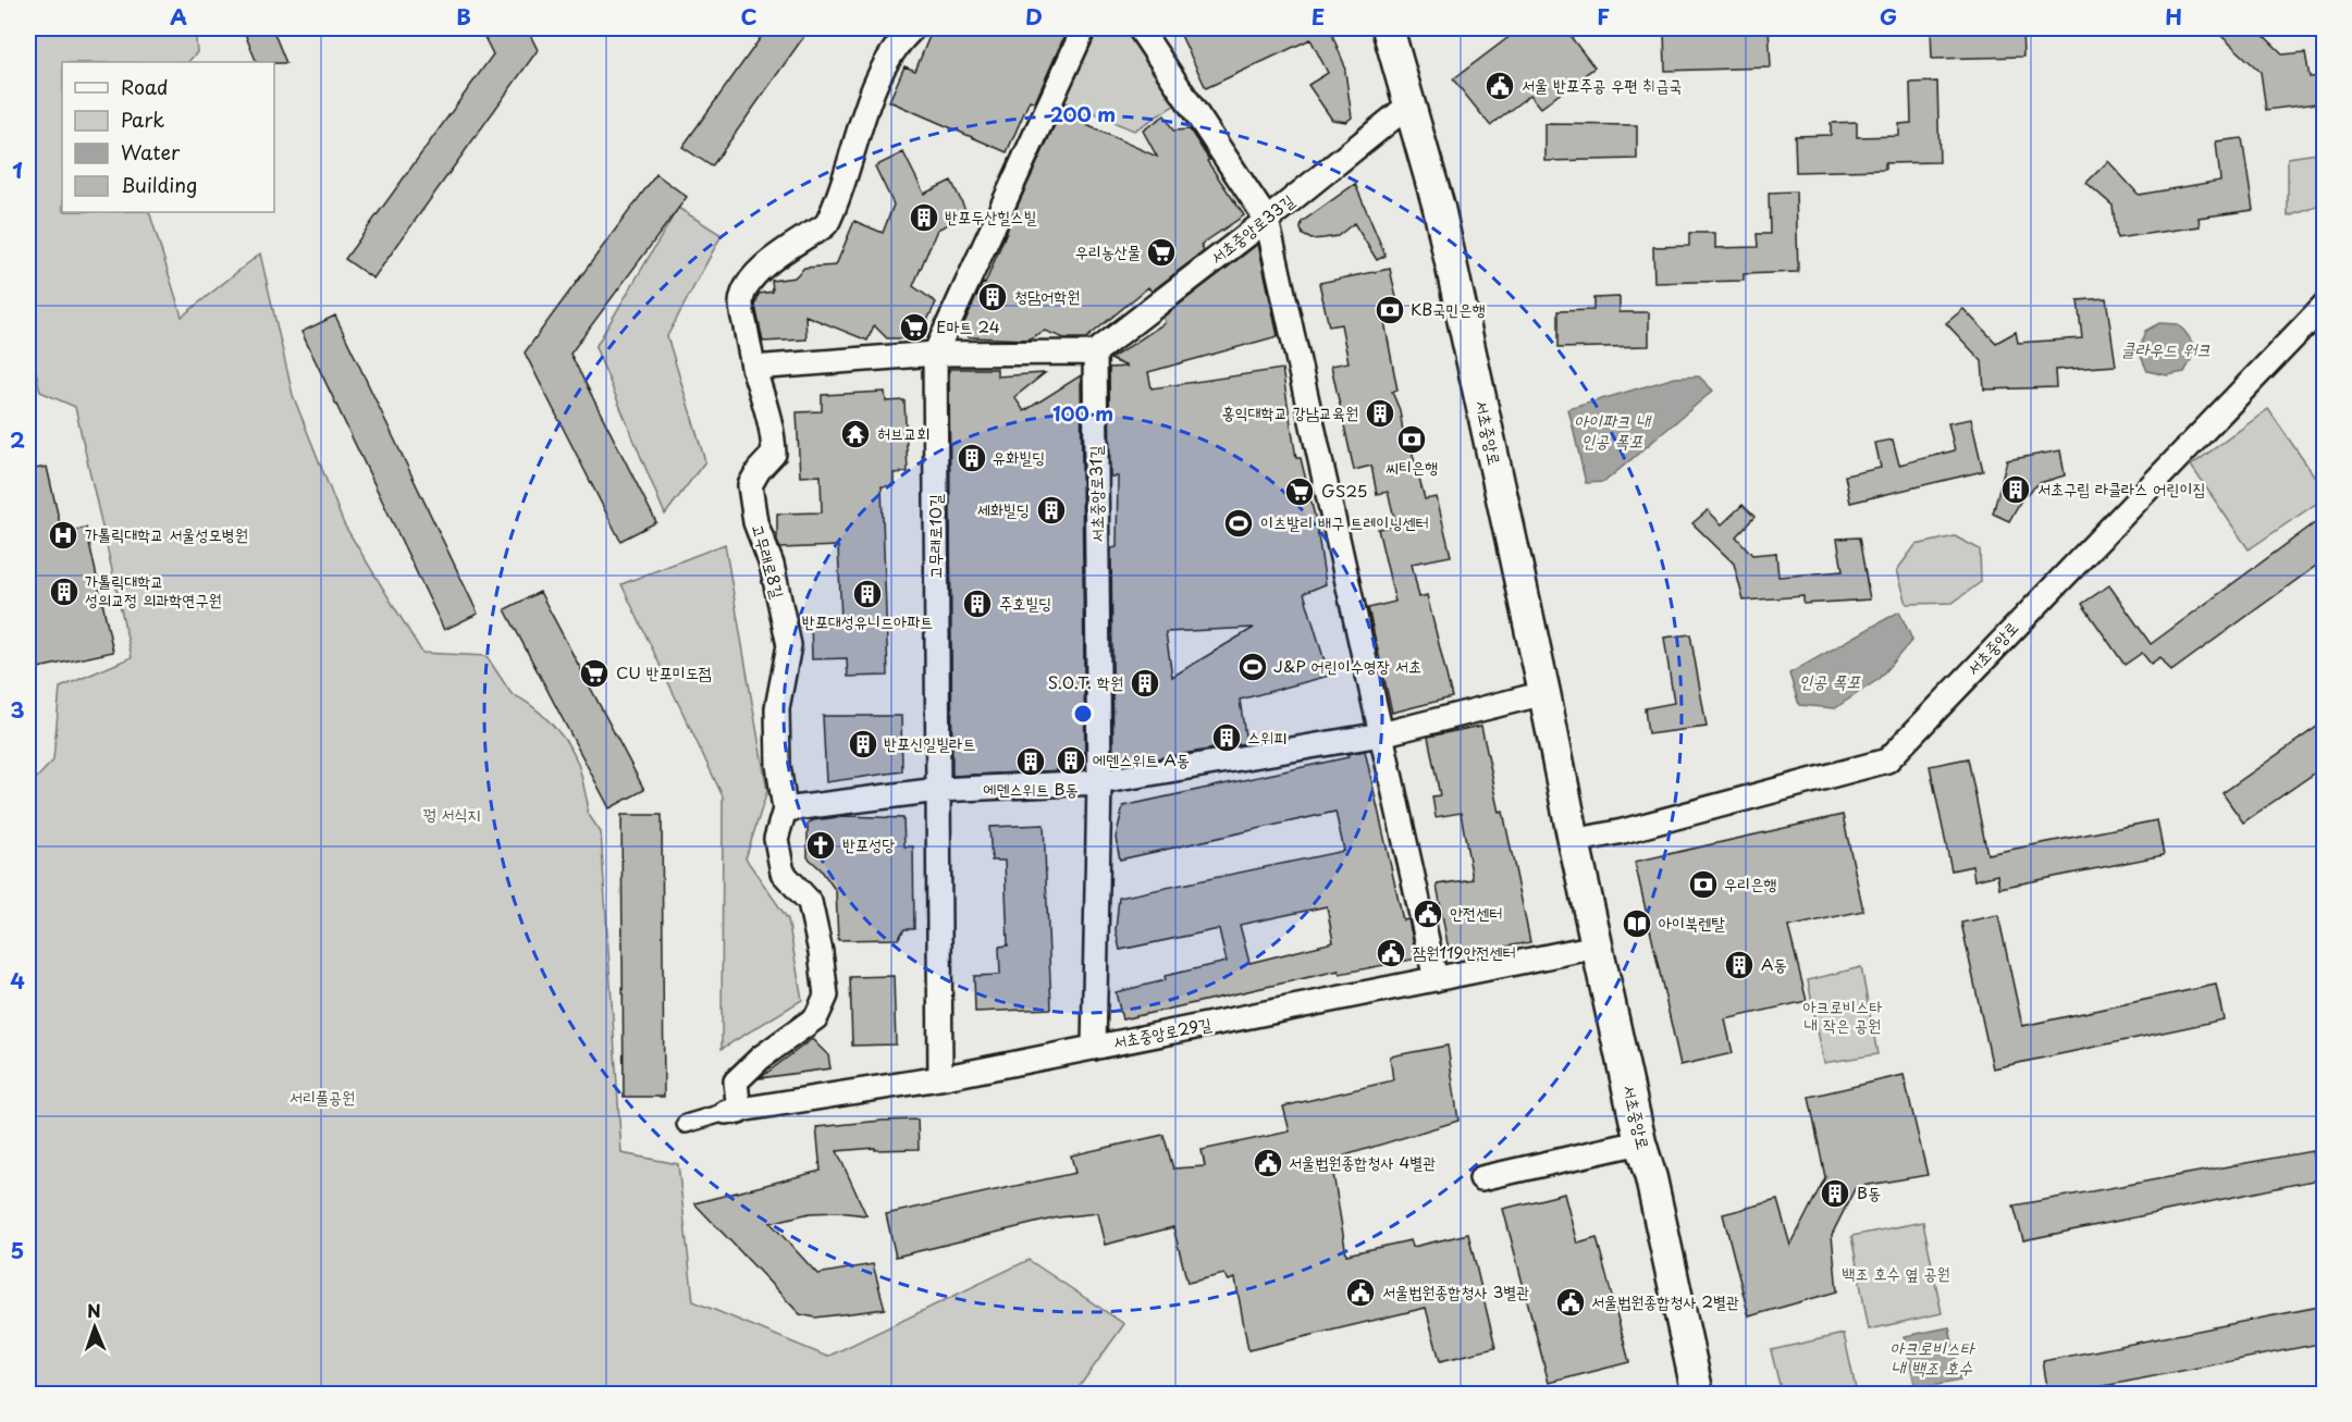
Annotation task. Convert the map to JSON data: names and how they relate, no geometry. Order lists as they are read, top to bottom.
{
  "streets": {
    "main road": ["서초중앙로"],
    "street": [
      "서초중앙로33길",
      "서초중앙로31길",
      "고무래로10길",
      "고무래로8길",
      "서초중앙로29길"
    ]
  },
  "crossings": [
    ["서초중앙로33길", "서초중앙로"],
    ["서초중앙로33길", "서초중앙로31길"],
    ["서초중앙로", "서초중앙로29길"],
    ["서초중앙로31길", "서초중앙로29길"],
    ["고무래로10길", "서초중앙로29길"],
    ["고무래로8길", "서초중앙로29길"]
  ],
  "water": [
    "클라우드 워크",
    "아이파크 내 인공 폭포",
    "인공 폭포",
    "아크로비스타 내 백조 호수"
  ],
  "parks": [
    "꿩 서식지",
    "아크로비스타 내 작은 공원",
    "서리풀공원",
    "백조 호수 옆 공원"
  ],
  "places": {
    "public building": [
      "서울 반포주공 우편 취급국",
      "안전센터",
      "잠원119안전센터",
      "서울법원종합청사 4별관",
      "서울법원종합청사 3별관",
      "서울법원종합청사 2별관"
    ],
    "building": [
      "반포두산힐스빌",
      "청담어학원",
      "홍익대학교 강남교육원",
      "유화빌딩",
      "서초구립 라클라스 어린이집",
      "세화빌딩",
      "가톨릭대학교 성의교정 의과학연구원",
      "반포대성유니드아파트",
      "주호빌딩",
      "S.O.T. 학원",
      "스위피",
      "반포신일빌라트",
      "에덴스위트 A동",
      "에덴스위트 B동",
      "A동",
      "B동"
    ],
    "supermarket": [
      "우리농산물",
      "E마트 24",
      "GS25",
      "CU 반포미도점"
    ],
    "bank": ["KB국민은행", "씨티은행", "우리은행"],
    "temple": ["허브교회"],
    "sports": ["이츠발리 배구 트레이닝센터", "J&P 어린이수영장 서초"],
    "hospital": ["가톨릭대학교 서울성모병원"],
    "church": ["반포성당"],
    "library": ["아이북렌탈"]
  },
  "legend": [
    "Road",
    "Park",
    "Water",
    "Building"
  ],
  "north": "top",
  "grid": {
    "columns": [
      "A",
      "B",
      "C",
      "D",
      "E",
      "F",
      "G",
      "H"
    ],
    "rows": [
      "1",
      "2",
      "3",
      "4",
      "5"
    ]
  },
  "rings": ["200 m", "100 m"]
}
